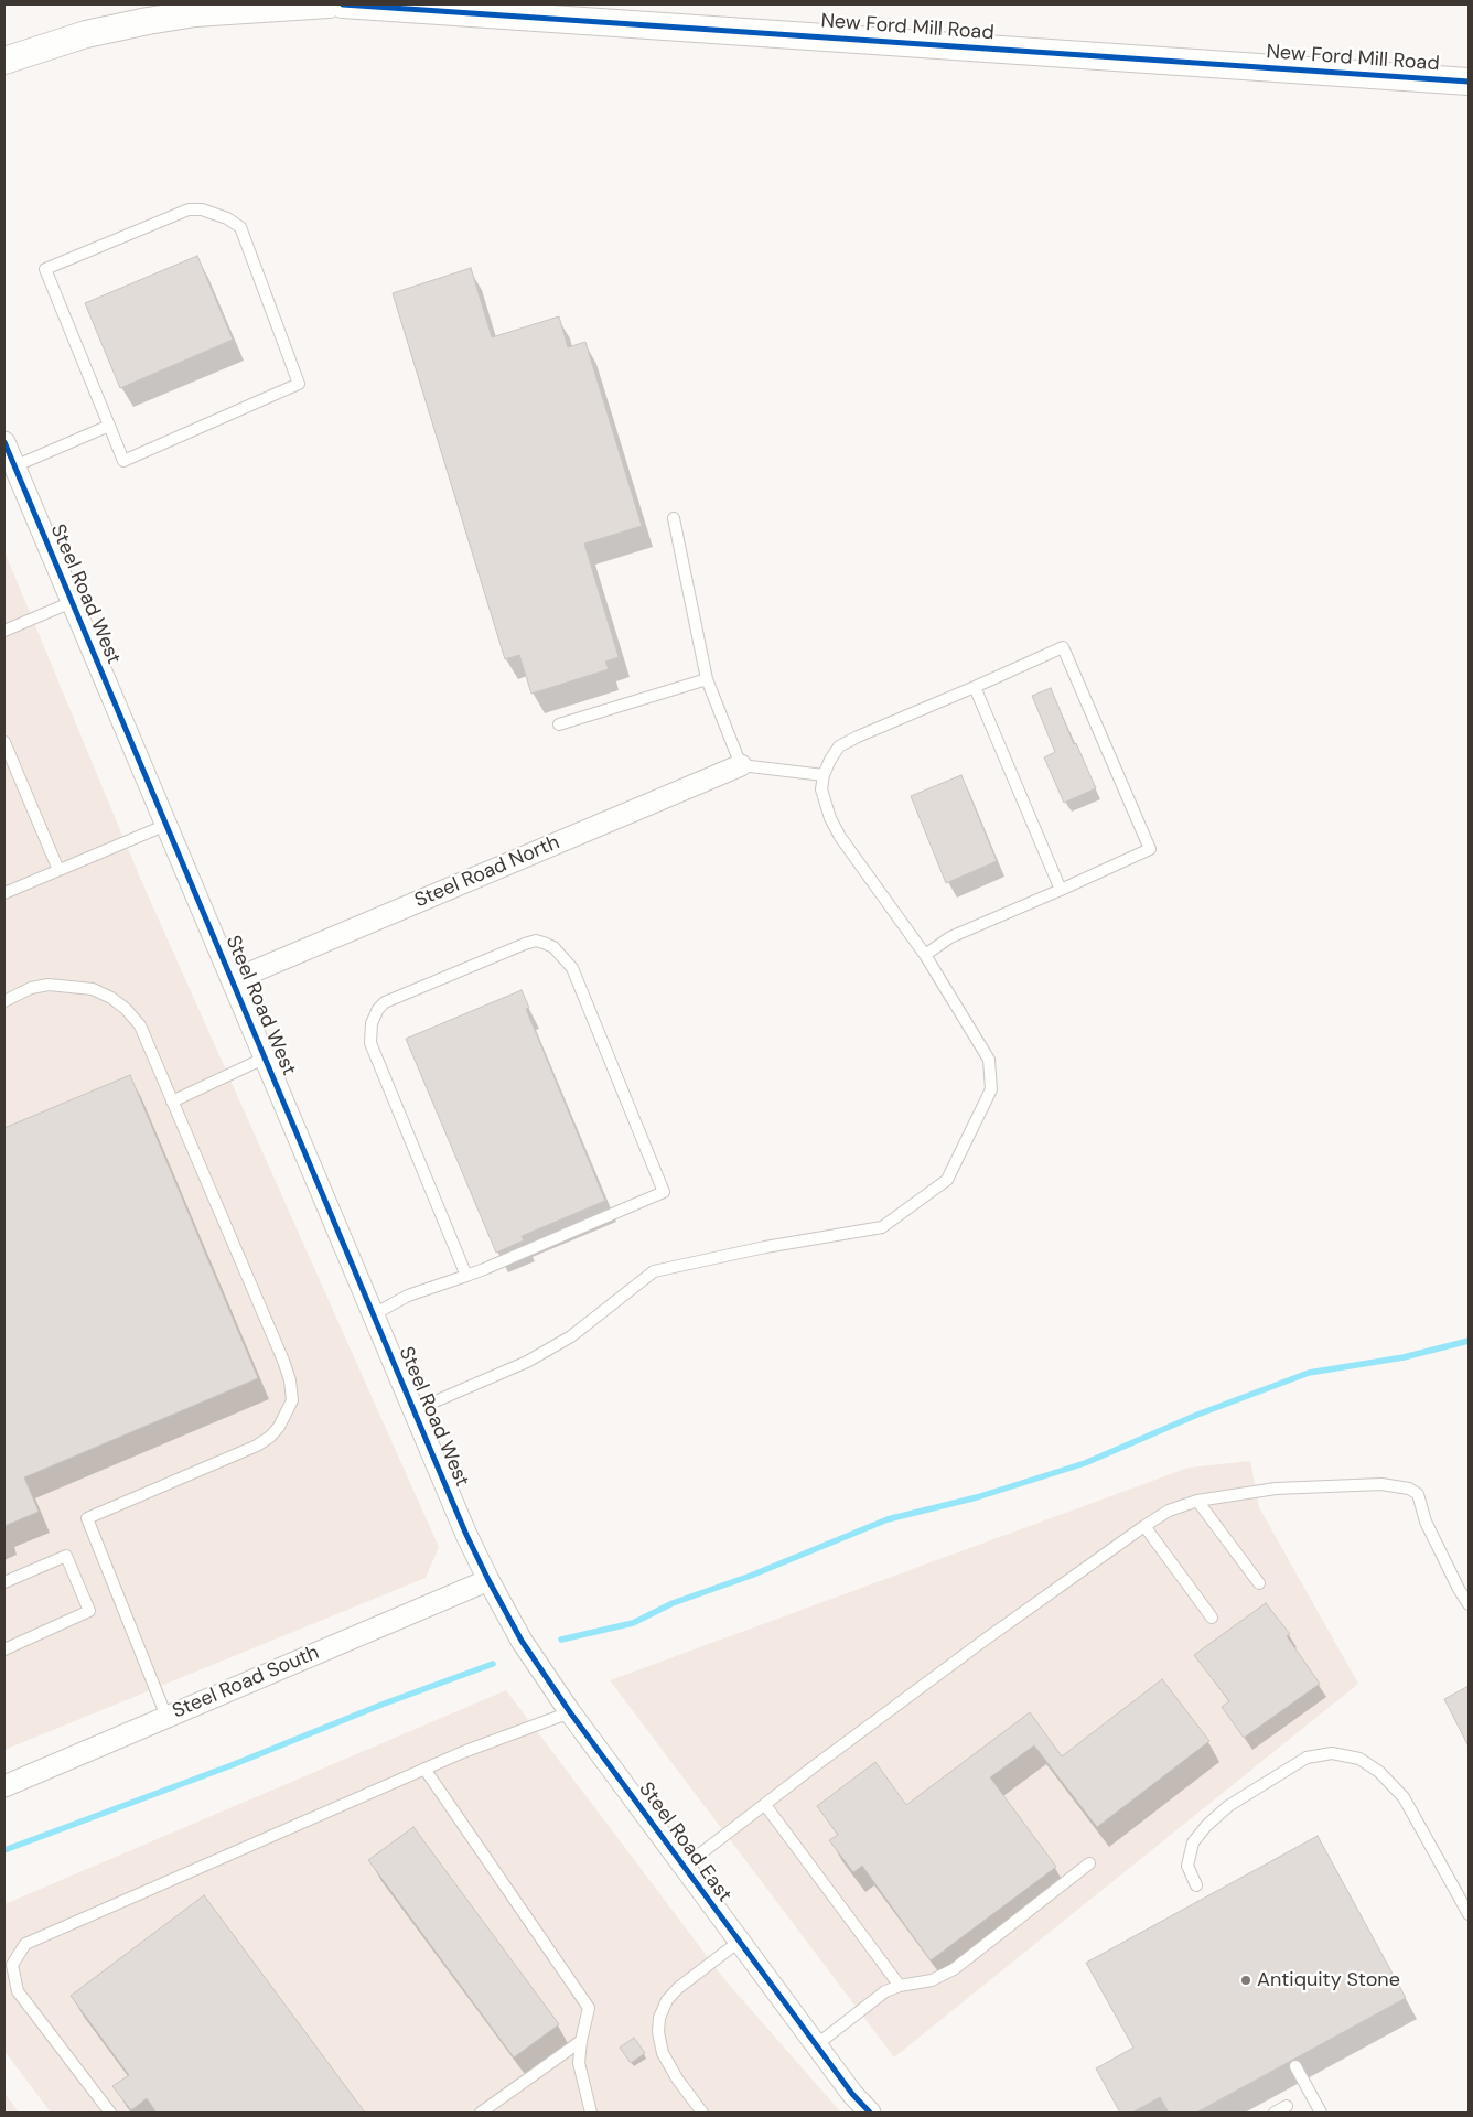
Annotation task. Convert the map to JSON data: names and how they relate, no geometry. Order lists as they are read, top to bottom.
{
  "streets": {
    "street": [
      "New Ford Mill Road",
      "Steel Road West",
      "Steel Road North",
      "Steel Road South",
      "Steel Road East"
    ]
  },
  "crossings": [
    ["Steel Road West", "Steel Road North"],
    ["Steel Road West", "Steel Road South"],
    ["Steel Road West", "Steel Road East"],
    ["Steel Road South", "Steel Road East"]
  ],
  "places": ["Antiquity Stone"]
}
